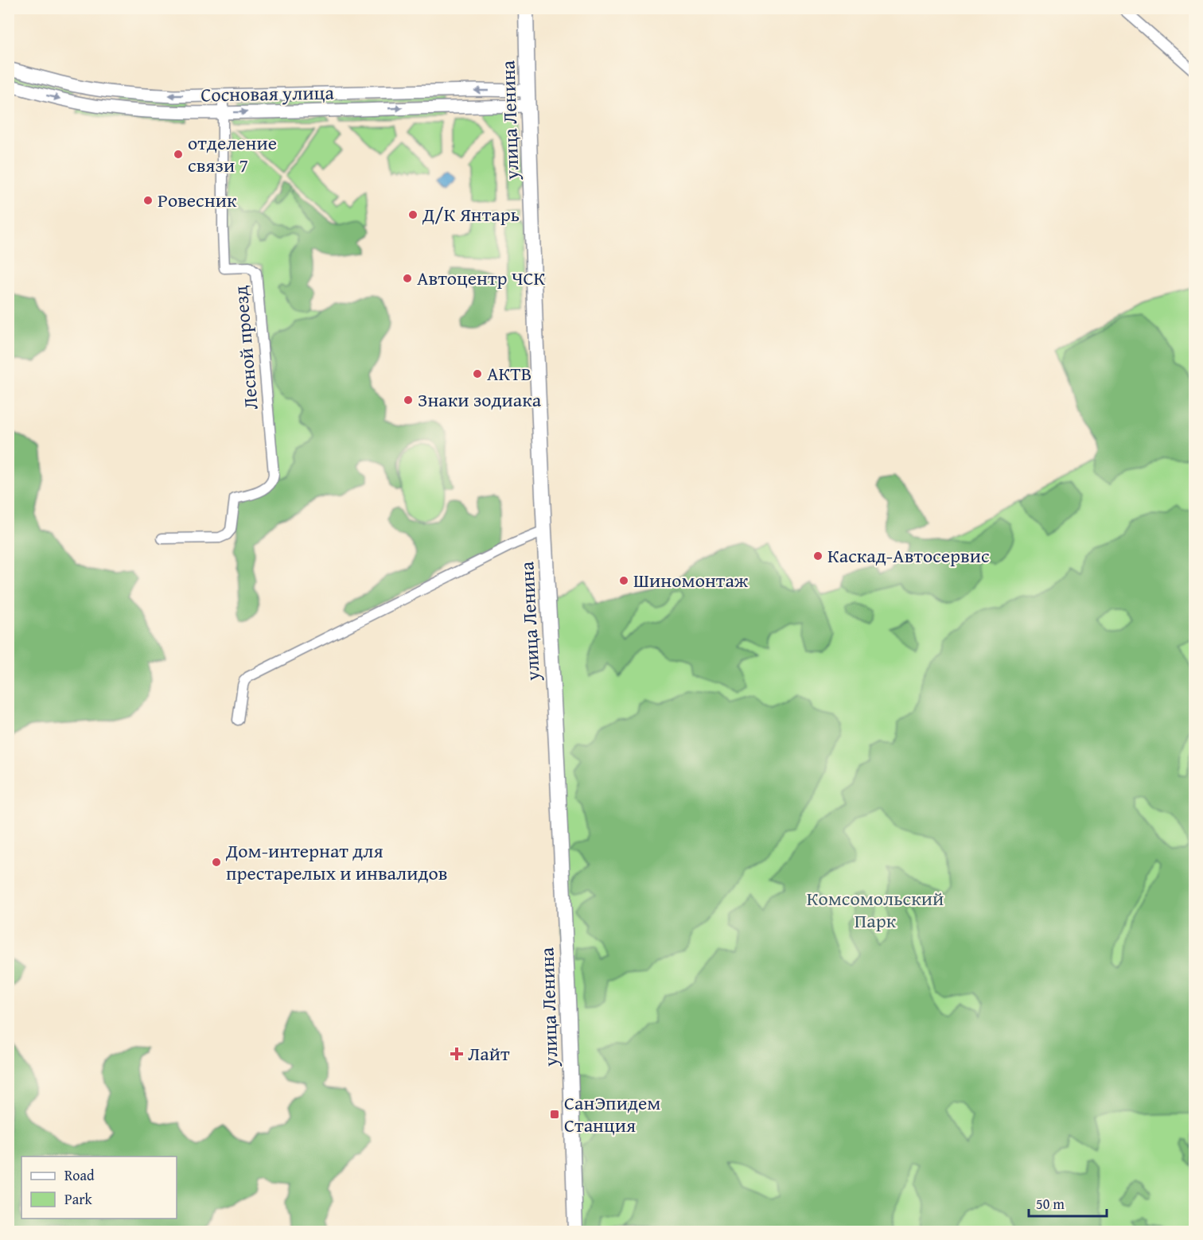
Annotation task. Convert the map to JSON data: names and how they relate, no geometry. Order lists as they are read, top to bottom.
{
  "streets": {
    "main road": ["улица Ленина"],
    "street": ["Сосновая улица", "Лесной проезд"]
  },
  "crossings": [
    ["Сосновая улица", "улица Ленина"],
    ["Сосновая улица", "Лесной проезд"]
  ],
  "parks": ["Комсомольский Парк"],
  "places": {
    "other": [
      "отделение связи 7",
      "Ровесник",
      "Д/К Янтарь",
      "Автоцентр ЧСК",
      "АКТВ",
      "Знаки зодиака",
      "Каскад-Автосервис",
      "Шиномонтаж",
      "Дом-интернат для престарелых и инвалидов"
    ],
    "health": ["Лайт"],
    "transit": ["СанЭпидем Станция"]
  },
  "legend": ["Road", "Park"],
  "scale_bar": "50 m"
}
